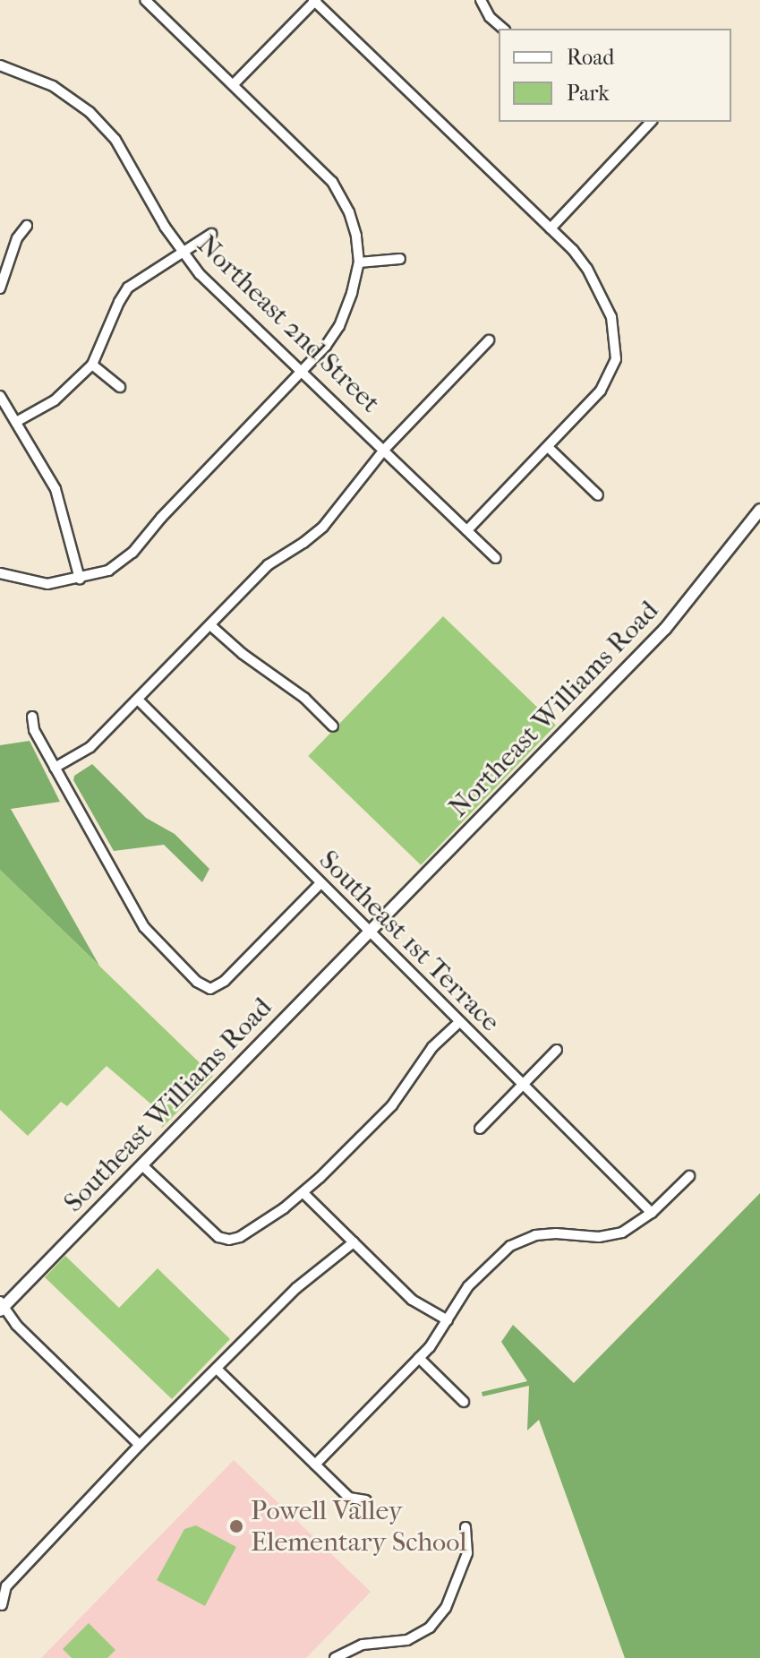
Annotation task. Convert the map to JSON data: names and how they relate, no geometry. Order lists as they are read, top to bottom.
{
  "streets": {
    "street": [
      "Northeast 2nd Street",
      "Northeast Williams Road",
      "Southeast 1st Terrace",
      "Southeast Williams Road"
    ]
  },
  "crossings": [
    ["Northeast Williams Road", "Southeast 1st Terrace"],
    ["Northeast Williams Road", "Southeast Williams Road"],
    ["Southeast 1st Terrace", "Southeast Williams Road"]
  ],
  "places": ["Powell Valley Elementary School"],
  "legend": ["Road", "Park"]
}
